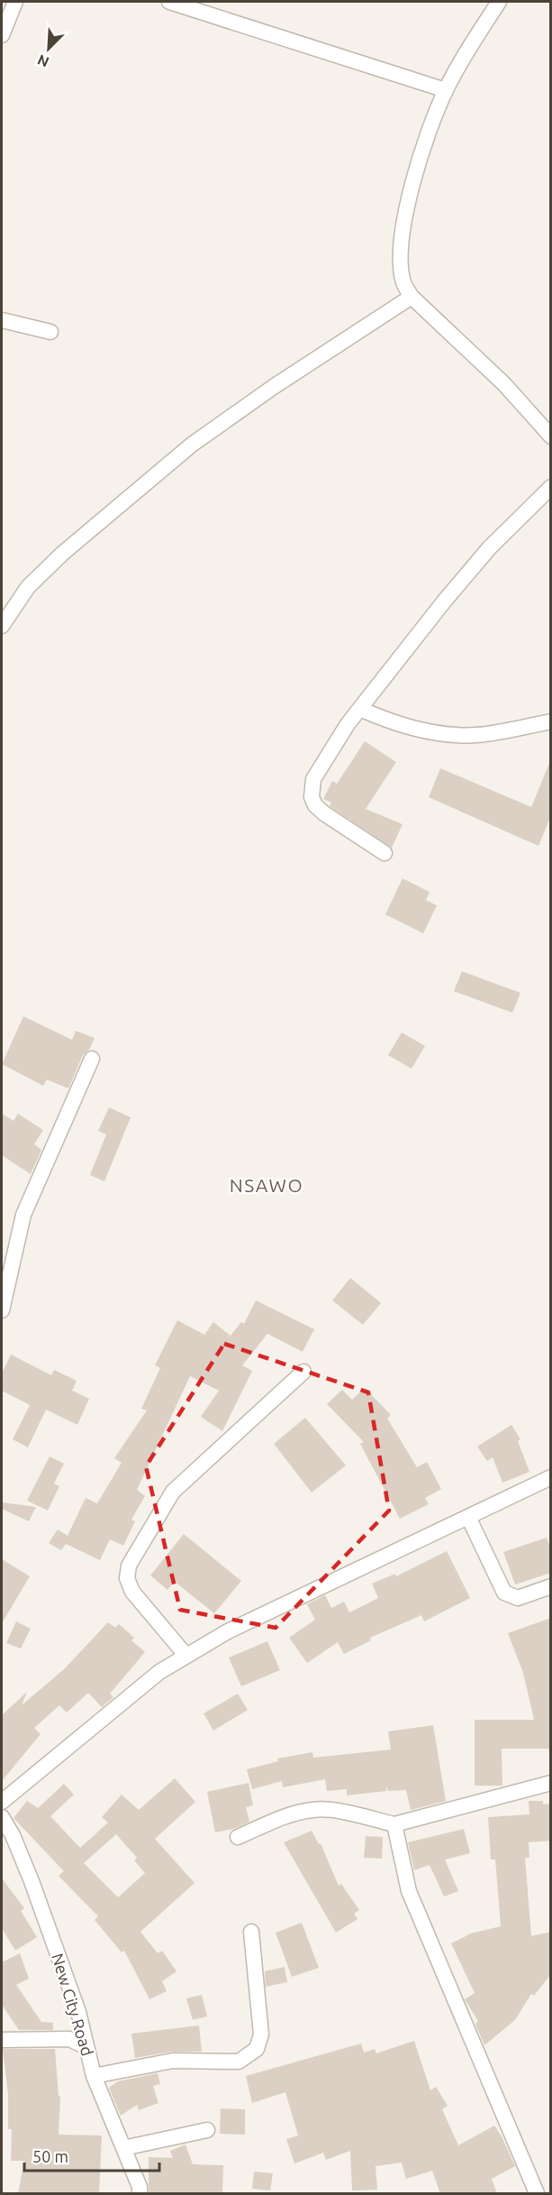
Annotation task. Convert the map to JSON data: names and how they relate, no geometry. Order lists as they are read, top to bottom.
{
  "streets": {
    "street": ["New City Road"]
  },
  "districts": ["NSAWO"],
  "scale_bar": "50 m",
  "north": "bottom left"
}
